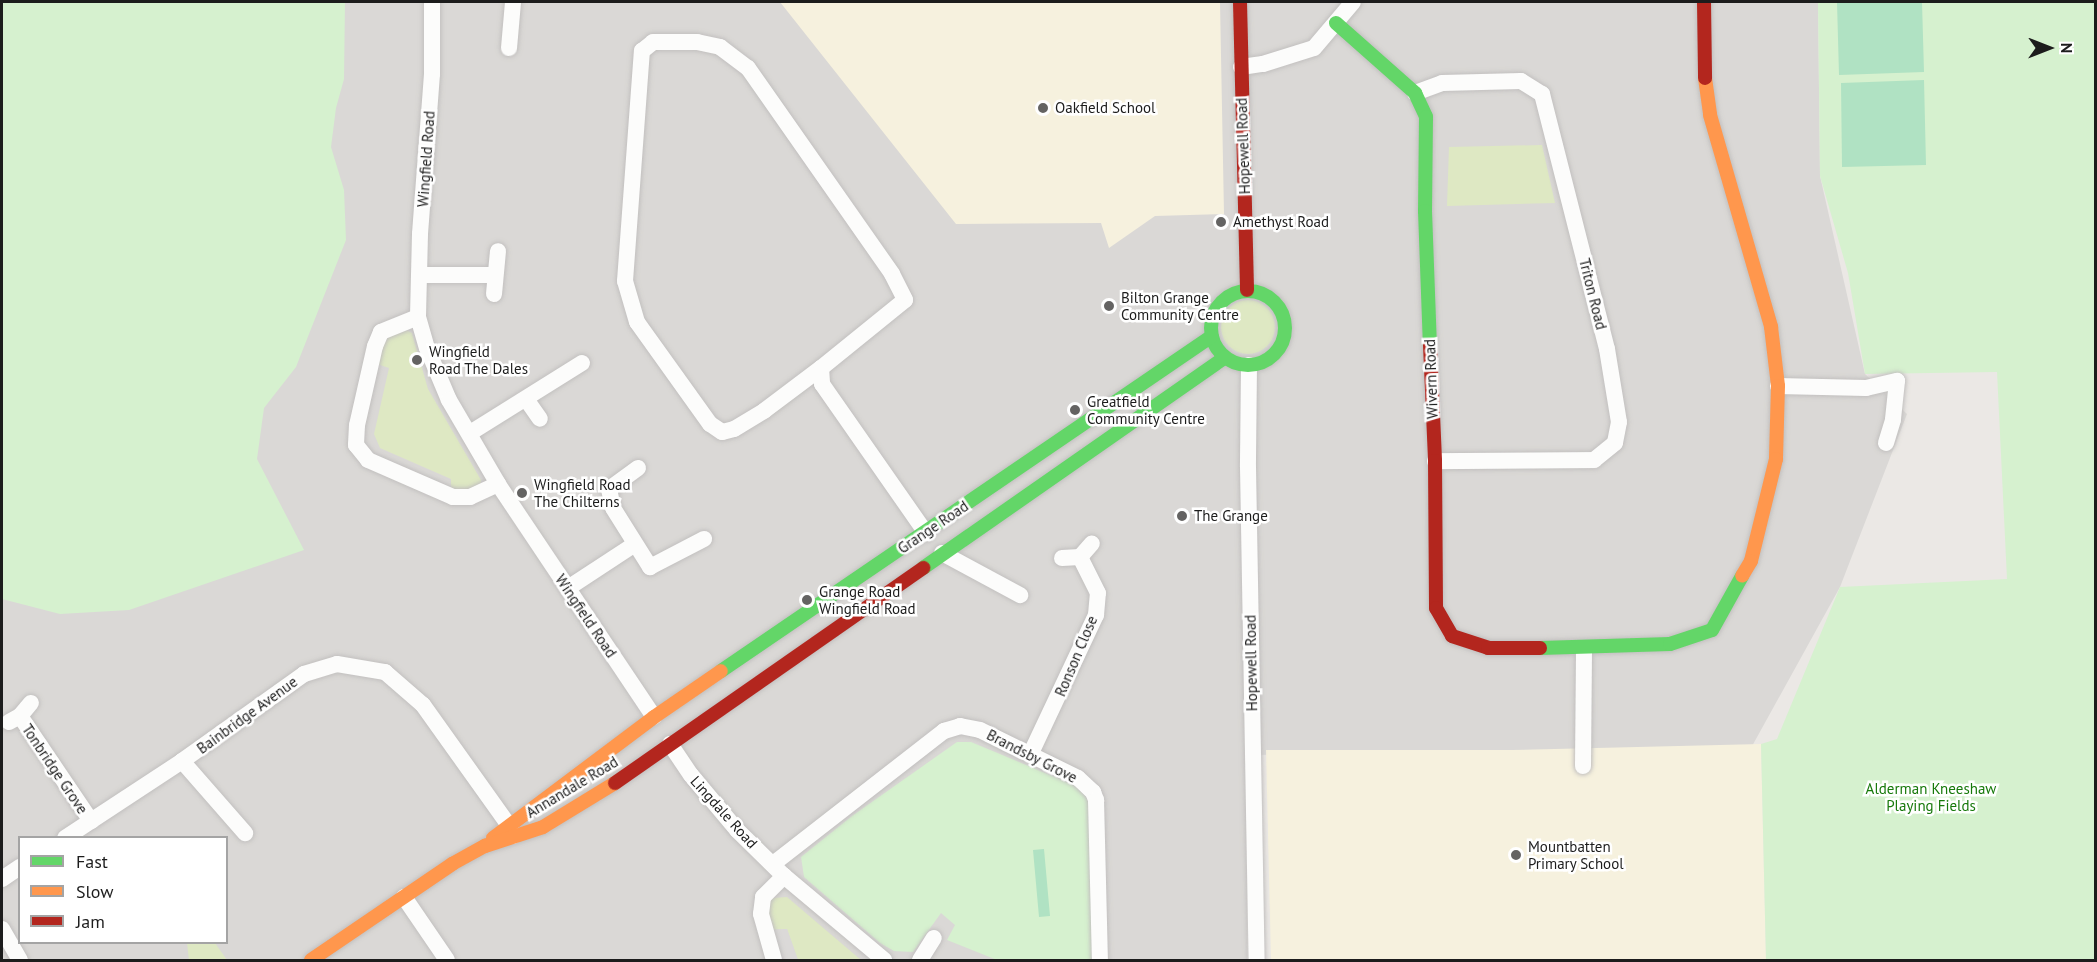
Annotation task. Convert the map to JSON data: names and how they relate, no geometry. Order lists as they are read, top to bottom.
{
  "streets": {
    "street": [
      "Hopewell Road",
      "Wingfield Road",
      "Triton Road",
      "Wivern Road",
      "Grange Road",
      "Ronson Close",
      "Bainbridge Avenue",
      "Brandsby Grove",
      "Tonbridge Grove",
      "Annandale Road",
      "Lingdale Road"
    ]
  },
  "crossings": [
    ["Hopewell Road", "Grange Road"],
    ["Wingfield Road", "Grange Road"],
    ["Wingfield Road", "Annandale Road"],
    ["Triton Road", "Wivern Road"],
    ["Grange Road", "Annandale Road"],
    ["Grange Road", "Lingdale Road"],
    ["Ronson Close", "Brandsby Grove"],
    ["Bainbridge Avenue", "Tonbridge Grove"],
    ["Bainbridge Avenue", "Annandale Road"],
    ["Brandsby Grove", "Lingdale Road"],
    ["Annandale Road", "Lingdale Road"]
  ],
  "parks": ["Alderman Kneeshaw Playing Fields"],
  "places": [
    "Oakfield School",
    "Amethyst Road",
    "Bilton Grange Community Centre",
    "Wingfield Road The Dales",
    "Greatfield Community Centre",
    "Wingfield Road The Chilterns",
    "The Grange",
    "Grange Road Wingfield Road",
    "Mountbatten Primary School"
  ],
  "legend": ["Fast", "Slow", "Jam"],
  "north": "right"
}
